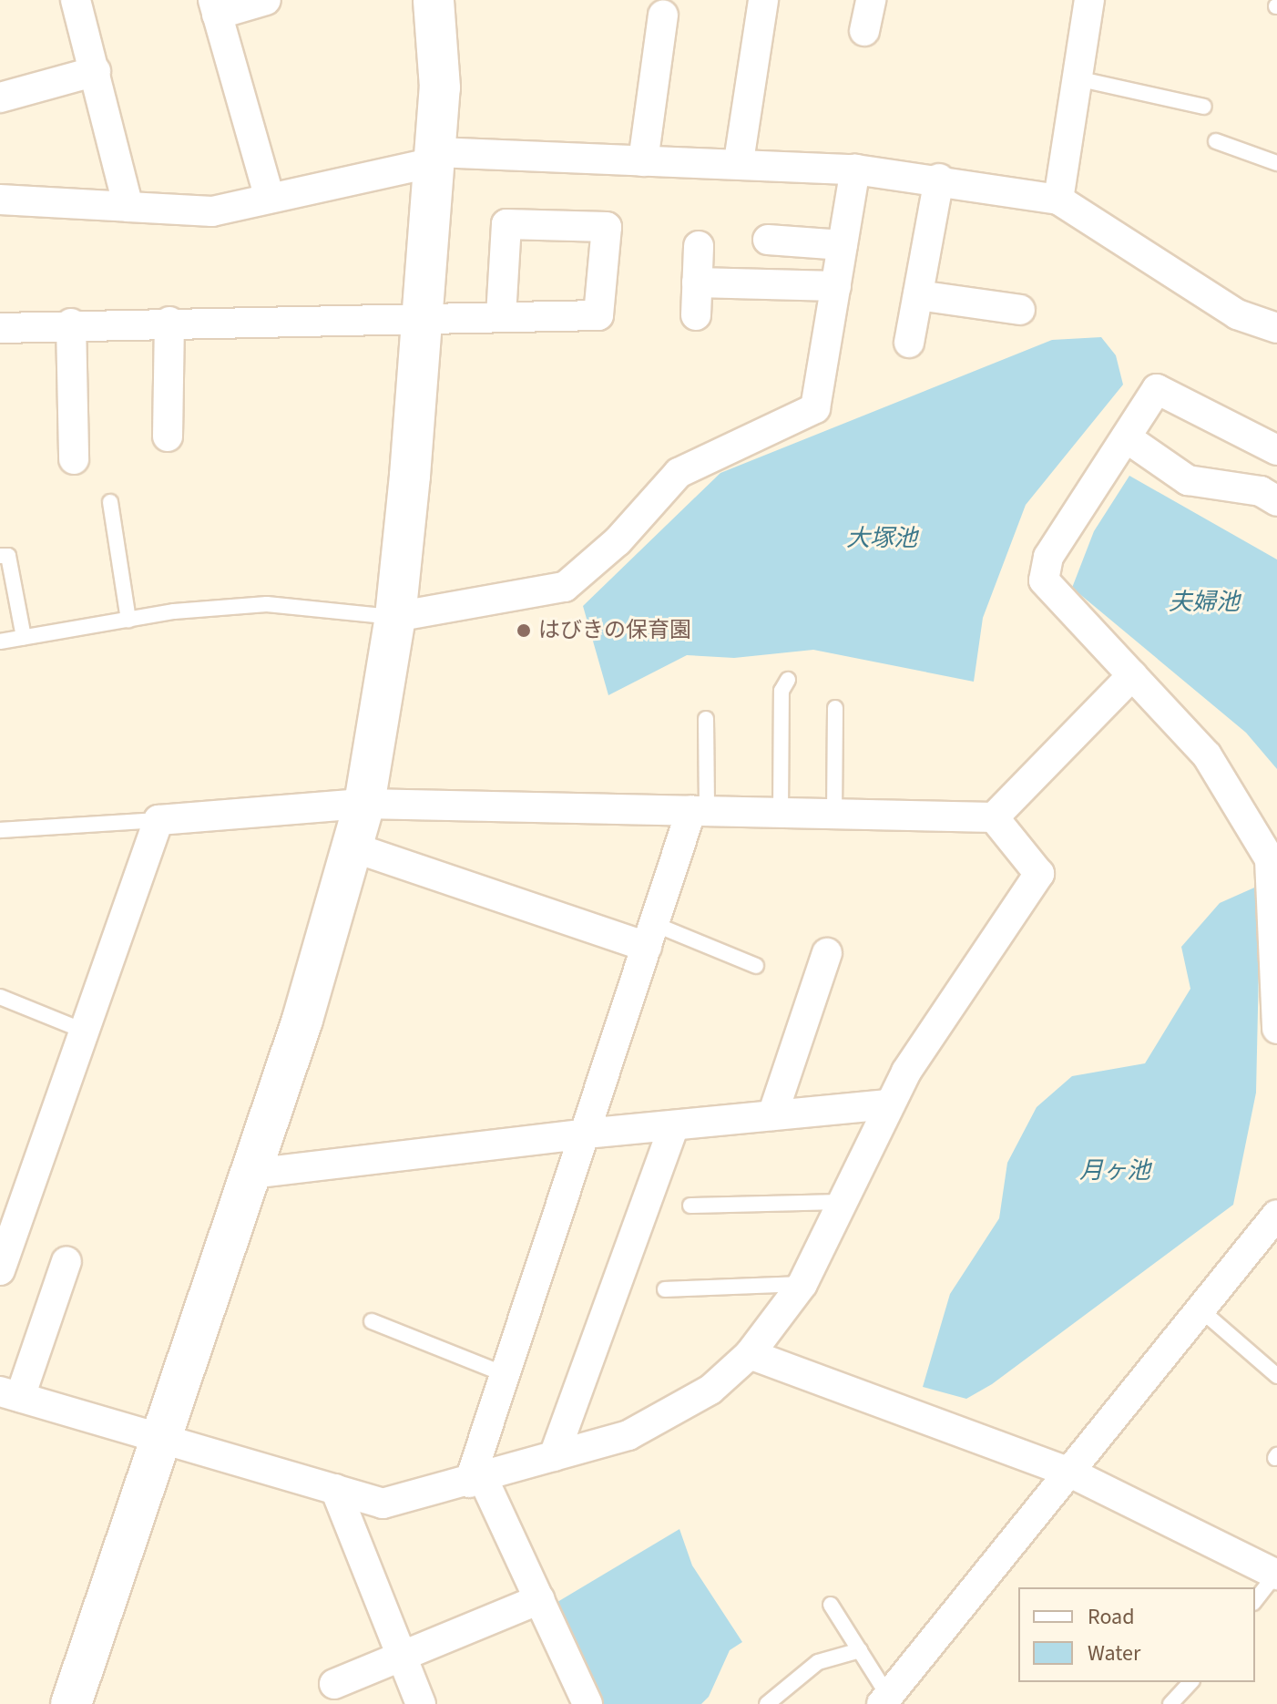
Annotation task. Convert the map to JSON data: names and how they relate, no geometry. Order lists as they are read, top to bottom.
{
  "water": ["大塚池", "夫婦池", "月ヶ池"],
  "places": ["はびきの保育園"],
  "legend": ["Road", "Water"]
}
